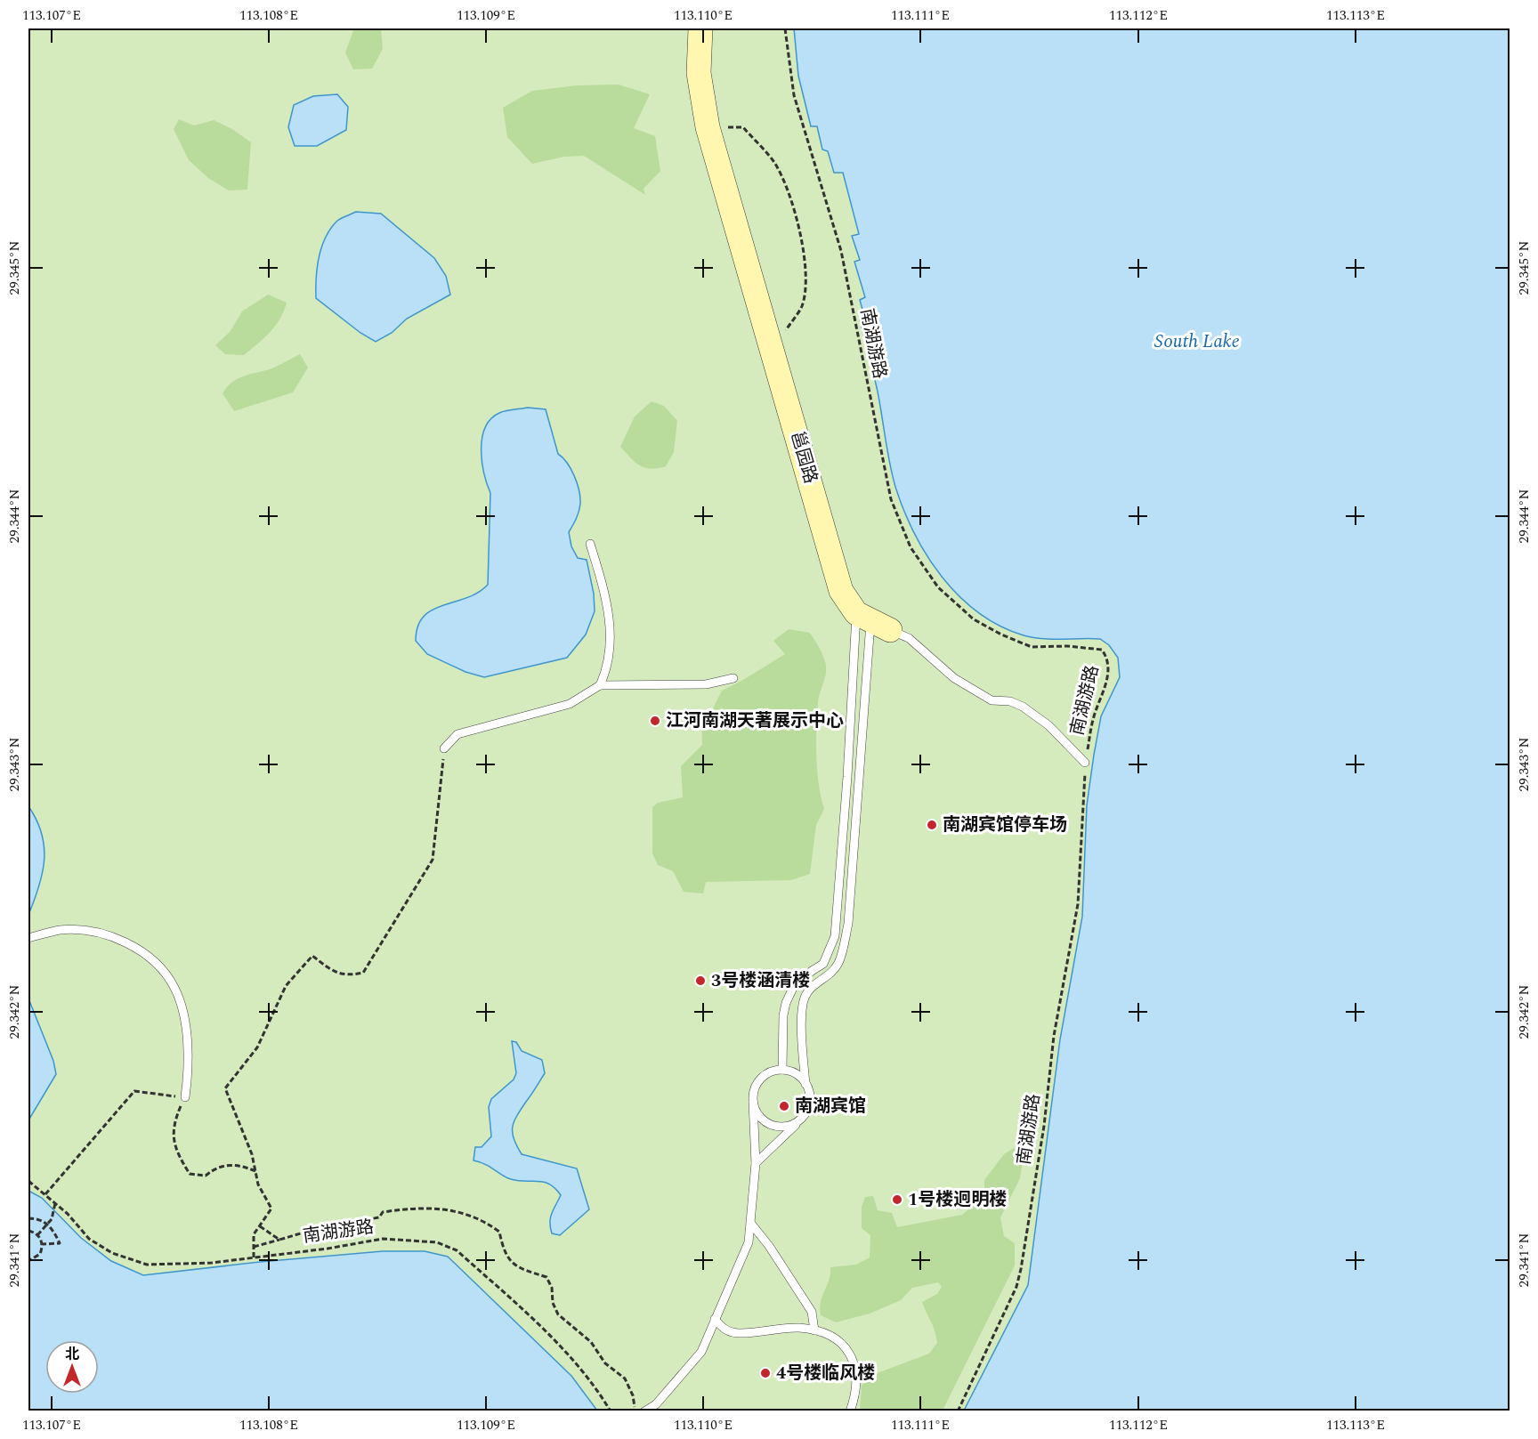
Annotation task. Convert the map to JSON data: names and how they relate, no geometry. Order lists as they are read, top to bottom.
{
  "streets": {
    "street": ["邕园路"],
    "path": ["南湖游路"]
  },
  "crossings": [
    ["南湖游路", "邕园路"]
  ],
  "water": ["South Lake"],
  "places": [
    "江河南湖天著展示中心",
    "南湖宾馆停车场",
    "3号楼涵清楼",
    "南湖宾馆",
    "1号楼迥明楼",
    "4号楼临风楼"
  ],
  "north": "top",
  "coordinates": [
    "113.107°E",
    "113.108°E",
    "113.109°E",
    "113.110°E",
    "113.111°E",
    "113.112°E",
    "113.113°E",
    "29.345°N",
    "29.344°N",
    "29.343°N",
    "29.342°N",
    "29.341°N"
  ]
}
